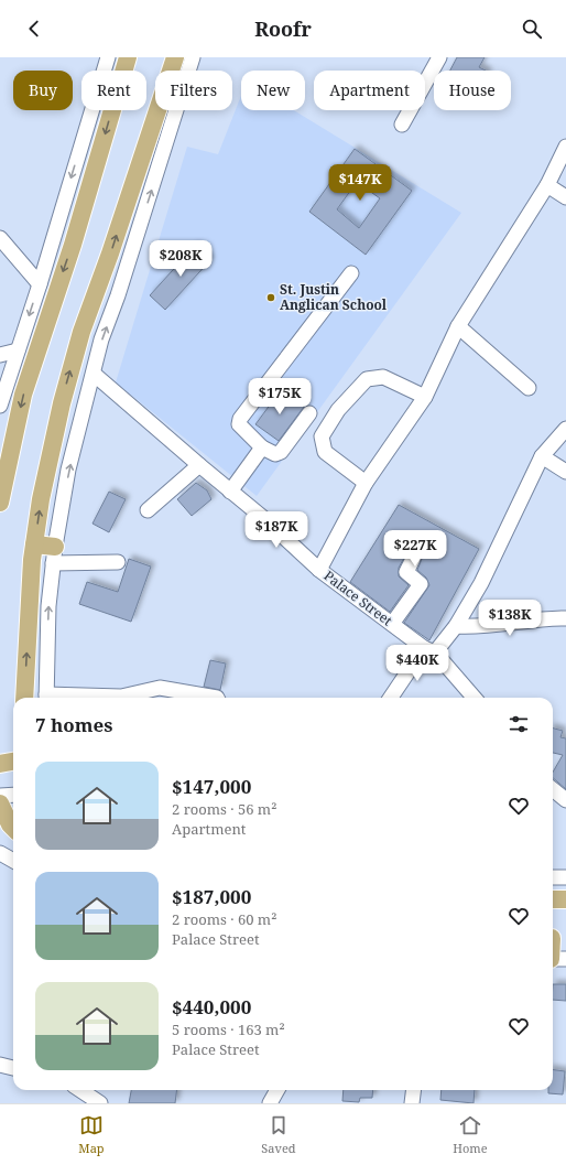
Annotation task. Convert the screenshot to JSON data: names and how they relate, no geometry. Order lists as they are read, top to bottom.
{
  "streets": {
    "street": ["Palace Street"]
  },
  "places": ["St. Justin Anglican School"],
  "page": {
    "header": "Roofr",
    "chip": [
      "Buy",
      "Rent",
      "Filters",
      "New",
      "Apartment",
      "House"
    ],
    "price": [
      "$147K",
      "$208K",
      "$175K",
      "$187K",
      "$227K",
      "$138K",
      "$440K"
    ],
    "heading": "7 homes",
    "list": [
      {
        "name": "$147,000",
        "note": "2 rooms · 56 m² · Apartment"
      },
      {
        "name": "$187,000",
        "note": "2 rooms · 60 m² · Palace Street"
      },
      {
        "name": "$440,000",
        "note": "5 rooms · 163 m² · Palace Street"
      }
    ],
    "tabs": ["Map", "Saved", "Home"]
  }
}
